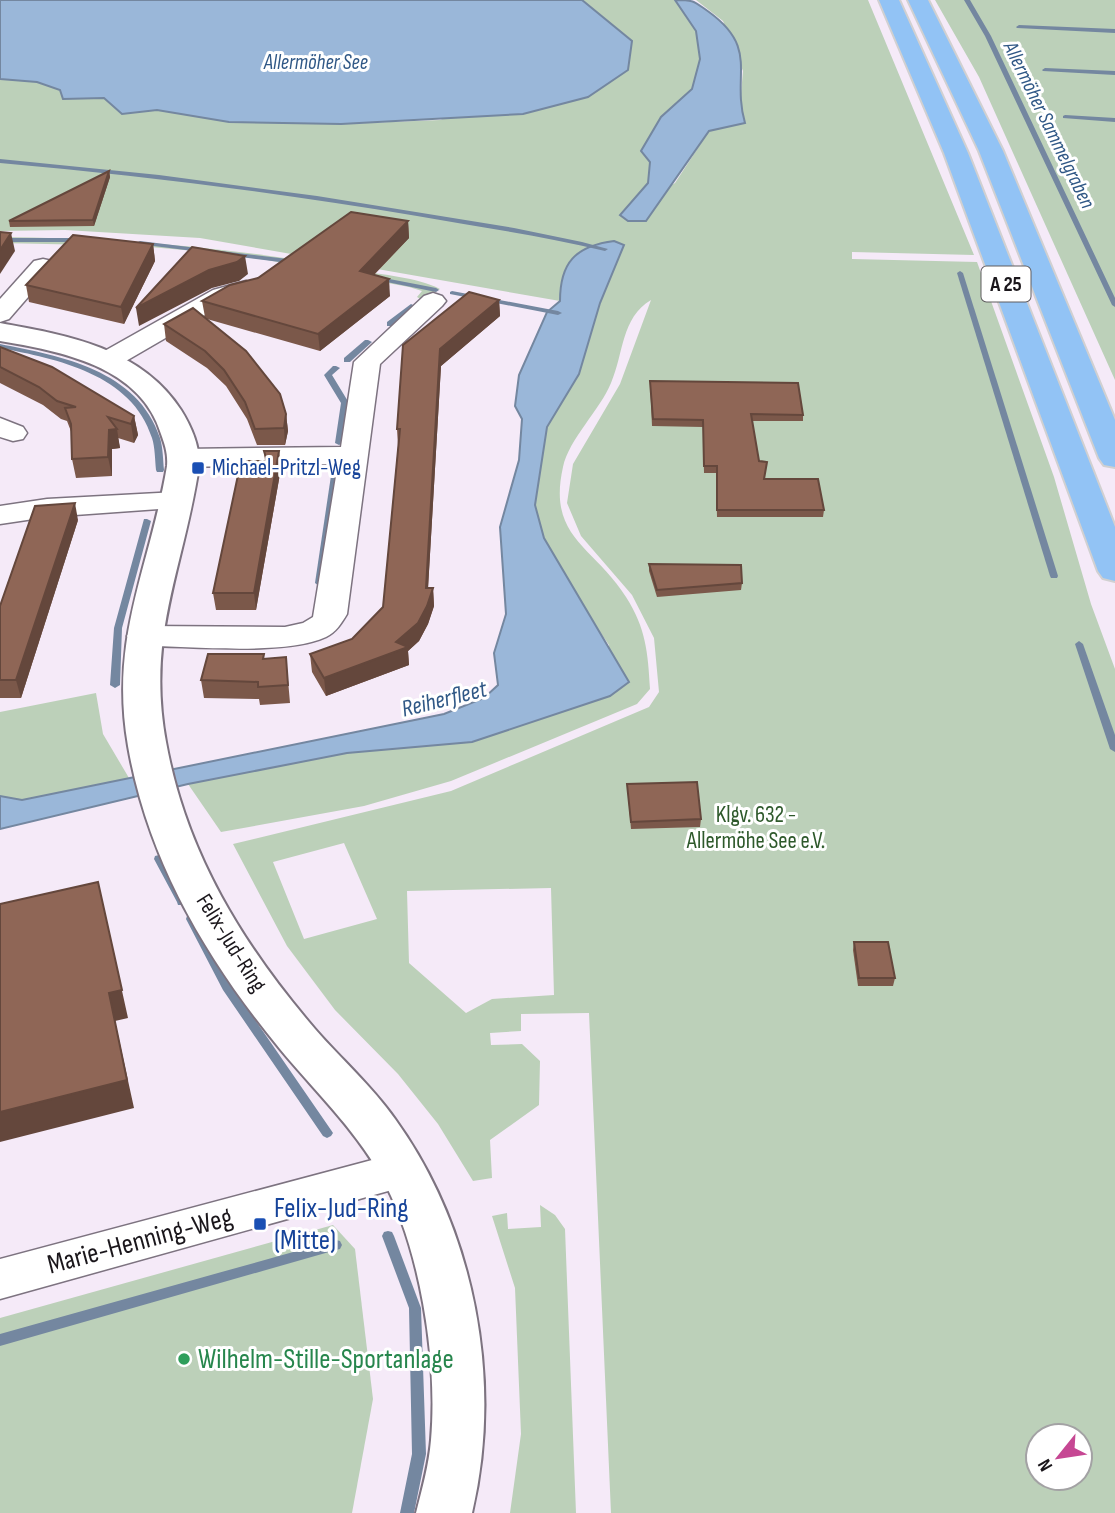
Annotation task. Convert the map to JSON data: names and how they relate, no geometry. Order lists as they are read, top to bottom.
{
  "streets": {
    "highway": ["A 25"],
    "street": ["Felix-Jud-Ring", "Marie-Henning-Weg"]
  },
  "crossings": [
    ["Felix-Jud-Ring", "Marie-Henning-Weg"]
  ],
  "water": ["Allermöher See", "Allermöher Sammelgraben", "Reiherfleet"],
  "parks": ["Klgv. 632 - Allermöhe See e.V."],
  "places": {
    "transit": ["Michael-Pritzl-Weg", "Felix-Jud-Ring (Mitte)"],
    "other": ["Wilhelm-Stille-Sportanlage"]
  },
  "north": "bottom left"
}
